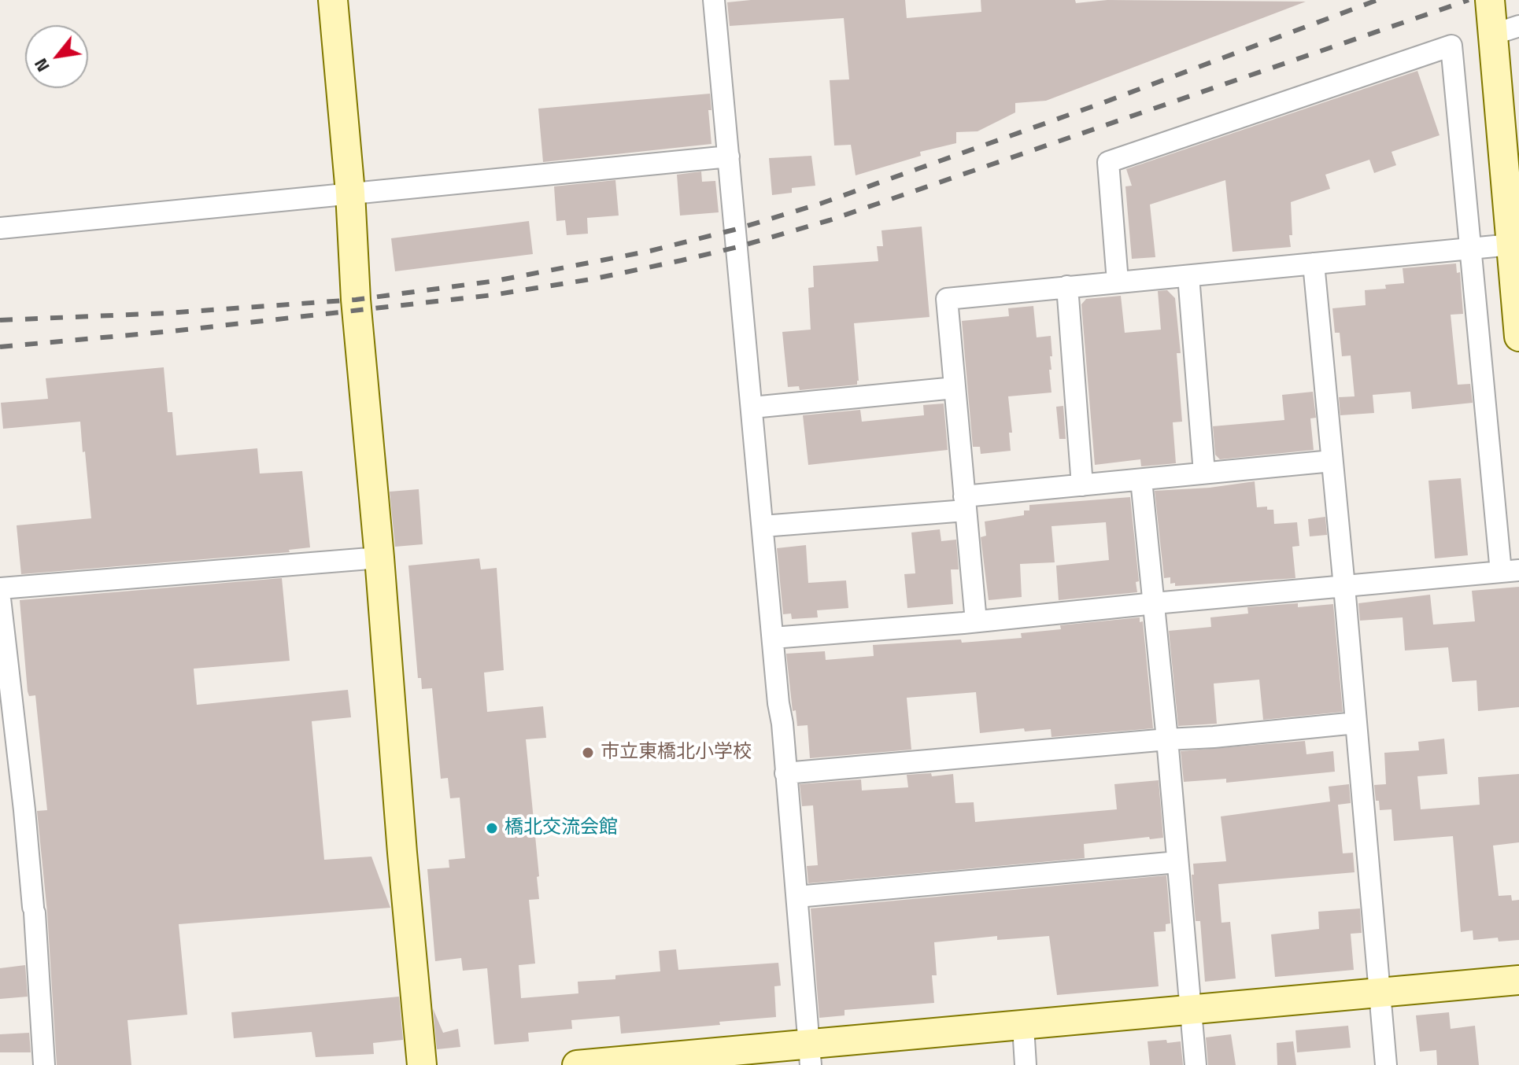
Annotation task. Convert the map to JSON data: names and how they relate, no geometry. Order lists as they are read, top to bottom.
{
  "places": ["市立東橋北小学校", "橋北交流会館"],
  "north": "bottom left"
}
